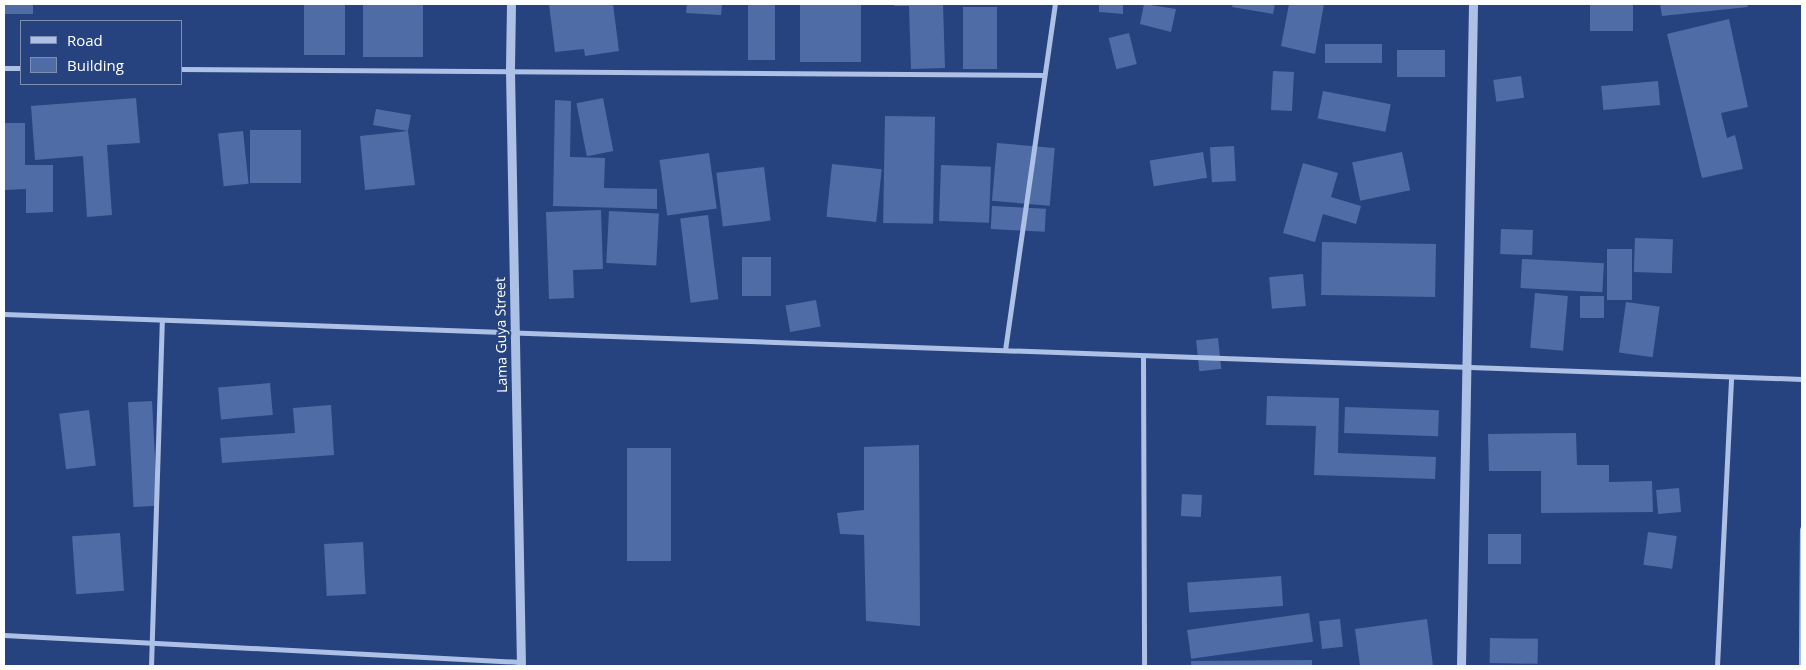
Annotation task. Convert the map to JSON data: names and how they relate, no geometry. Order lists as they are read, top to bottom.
{
  "streets": {
    "street": ["Lama Guya Street"]
  },
  "legend": ["Road", "Building"]
}
